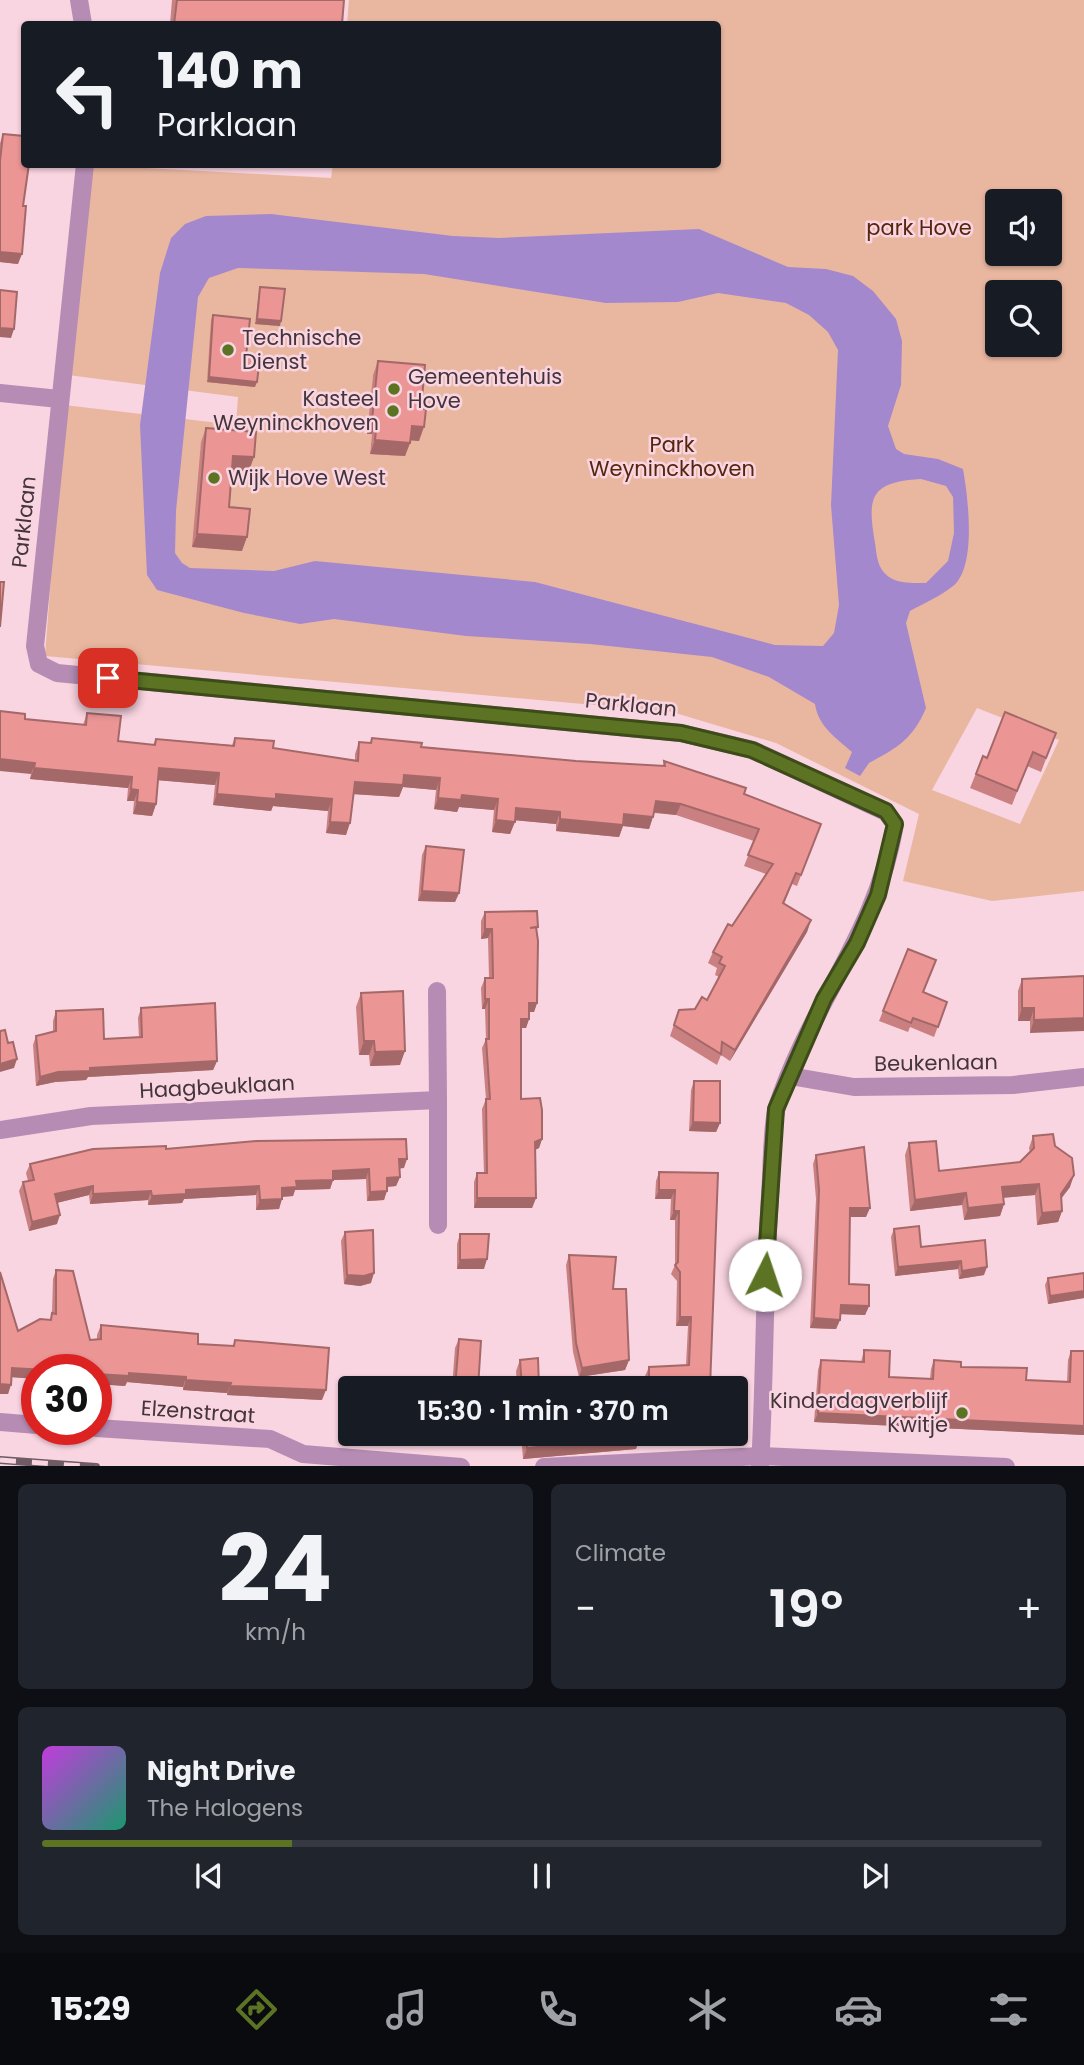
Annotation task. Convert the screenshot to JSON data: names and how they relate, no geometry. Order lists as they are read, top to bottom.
{
  "streets": {
    "street": [
      "Parklaan",
      "Beukenlaan",
      "Haagbeuklaan",
      "Elzenstraat"
    ]
  },
  "crossings": [
    ["Parklaan", "Beukenlaan"]
  ],
  "parks": ["park Hove", "Park Weyninckhoven"],
  "places": [
    "Technische Dienst",
    "Gemeentehuis Hove",
    "Kasteel Weyninckhoven",
    "Wijk Hove West",
    "Kinderdagverblijf Kwitje"
  ],
  "page": {
    "turn": ["140 m", "Parklaan"],
    "limit": "30",
    "trip": "15:30 · 1 min · 370 m",
    "tile": [
      ["24", "km/h"],
      "Climate"
    ],
    "heat": ["−", "19°", "+"],
    "song": ["Night Drive", "The Halogens"],
    "tabs": "15:29"
  }
}
